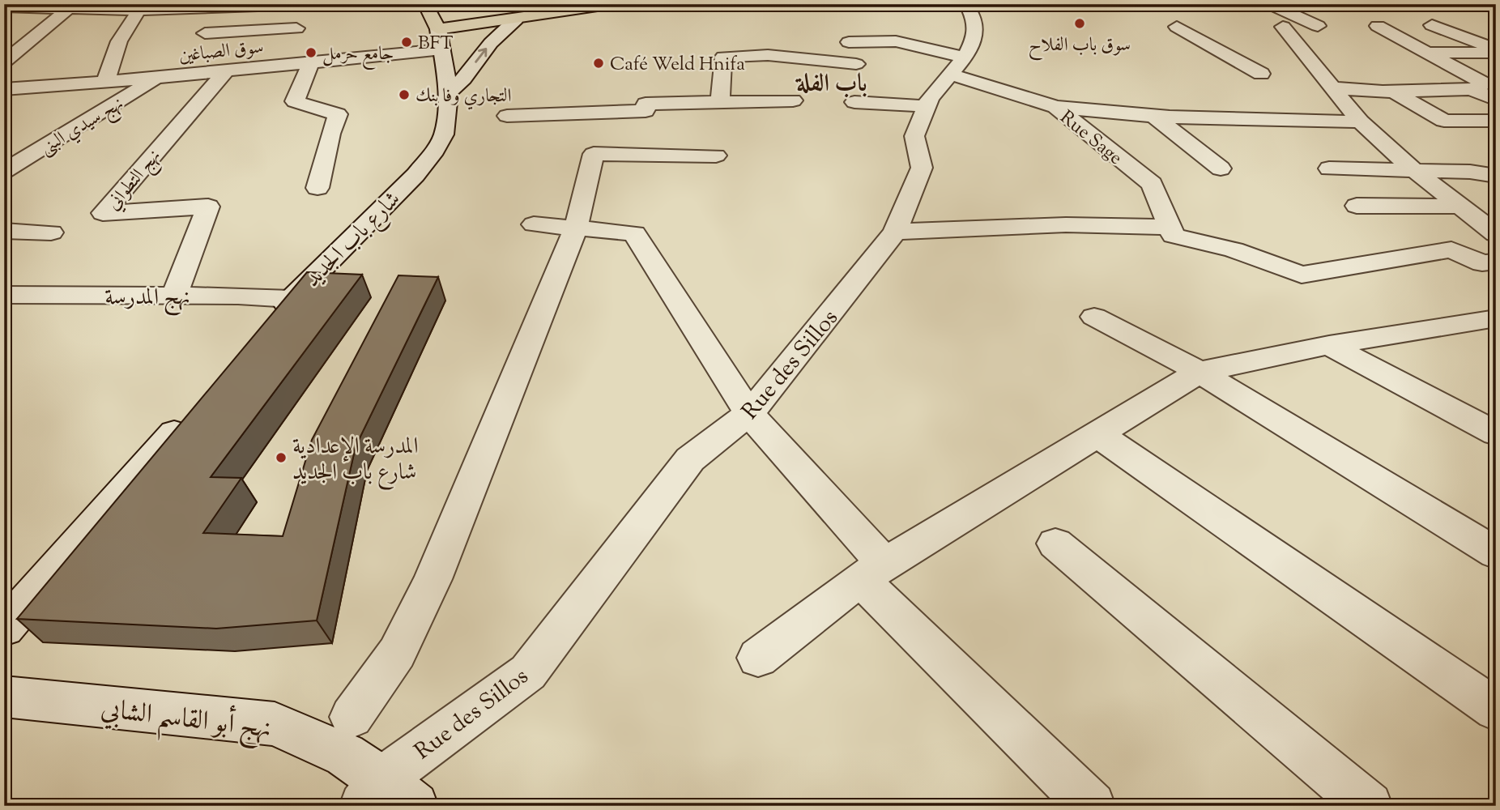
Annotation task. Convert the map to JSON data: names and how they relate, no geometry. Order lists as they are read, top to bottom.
{
  "streets": {
    "street": [
      "سوق الصباغين",
      "نهج سيدي البنى",
      "Rue Sage",
      "نهج التطواني",
      "شارع باب الجديد",
      "نهج المدرسة",
      "Rue des Sillos",
      "نهج أبو القاسم الشابي"
    ]
  },
  "crossings": [
    ["سوق الصباغين", "نهج سيدي البنى"],
    ["سوق الصباغين", "نهج التطواني"],
    ["سوق الصباغين", "شارع باب الجديد"],
    ["Rue Sage", "Rue des Sillos"],
    ["نهج التطواني", "نهج المدرسة"],
    ["شارع باب الجديد", "نهج المدرسة"],
    ["Rue des Sillos", "نهج أبو القاسم الشابي"]
  ],
  "districts": ["باب الفلة"],
  "places": [
    "سوق باب الفلاح",
    "BFT",
    "جامع حرمل",
    "Café Weld Hnifa",
    "التجاري وفا بنك",
    "المدرسة الإعدادية شارع باب الجديد"
  ]
}
